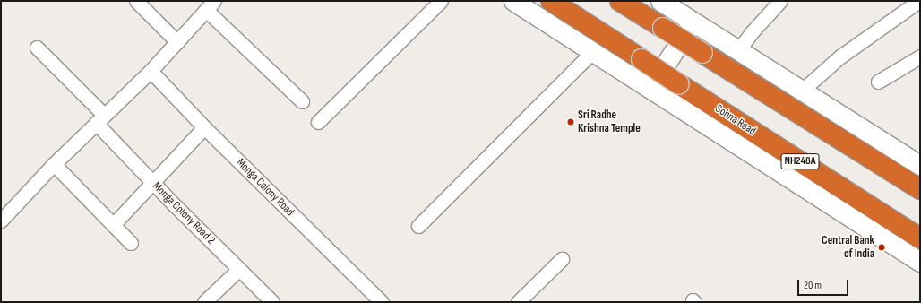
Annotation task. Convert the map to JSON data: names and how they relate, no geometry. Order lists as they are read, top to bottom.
{
  "streets": {
    "highway": ["Sohna Road", "NH248A"],
    "street": ["Monga Colony Road", "Monga Colony Road 2"]
  },
  "places": ["Sri Radhe Krishna Temple", "Central Bank of India"],
  "scale_bar": "20 m"
}
